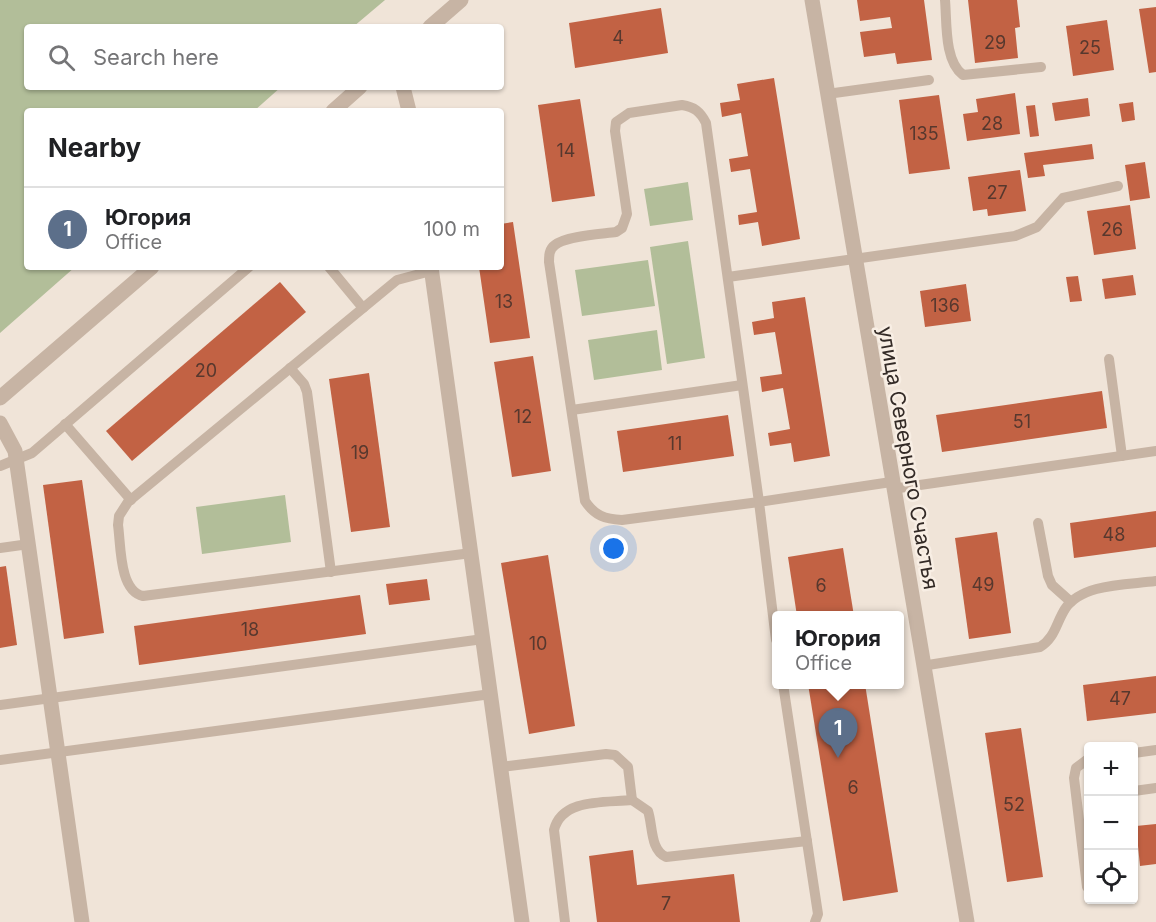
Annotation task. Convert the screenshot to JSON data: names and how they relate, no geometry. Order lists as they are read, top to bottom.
{
  "streets": {
    "street": ["улица Северного Счастья"]
  },
  "house_numbers": [
    "4",
    "29",
    "25",
    "28",
    "135",
    "14",
    "27",
    "26",
    "13",
    "136",
    "20",
    "12",
    "51",
    "11",
    "19",
    "48",
    "49",
    "6",
    "18",
    "10",
    "47",
    "6",
    "52",
    "7"
  ],
  "page": {
    "search": "Search here",
    "heading": "Nearby",
    "list": [
      {
        "mark": "1",
        "name": "Югория",
        "note": "Office",
        "value": "100 m"
      }
    ],
    "popup": ["Югория", "Office"],
    "pins": "1",
    "map_buttons": ["+", "−"]
  }
}
